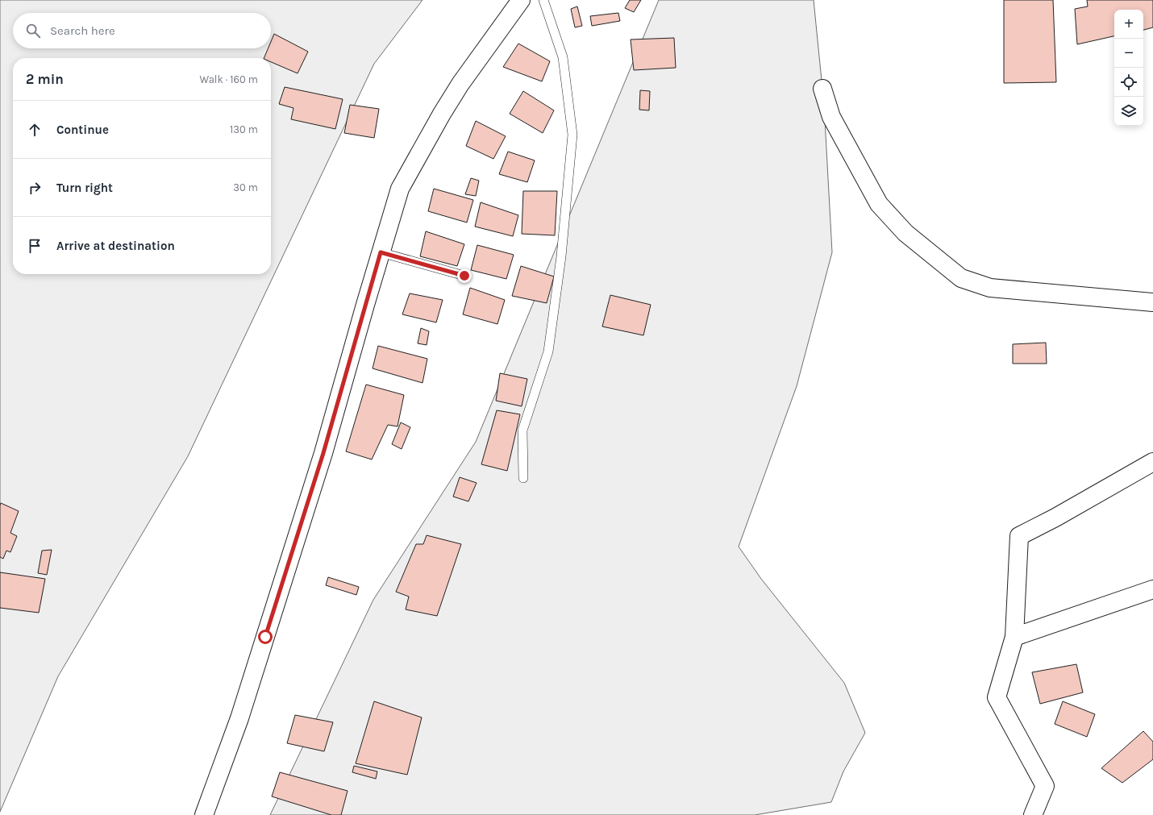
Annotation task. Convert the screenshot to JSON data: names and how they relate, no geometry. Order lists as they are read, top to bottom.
{
  "page": {
    "map_buttons": ["+", "−"],
    "search": "Search here",
    "heading": ["2 min", "Walk · 160 m"],
    "list": [
      ["Continue", "130 m"],
      ["Turn right", "30 m"],
      "Arrive at destination"
    ]
  }
}
